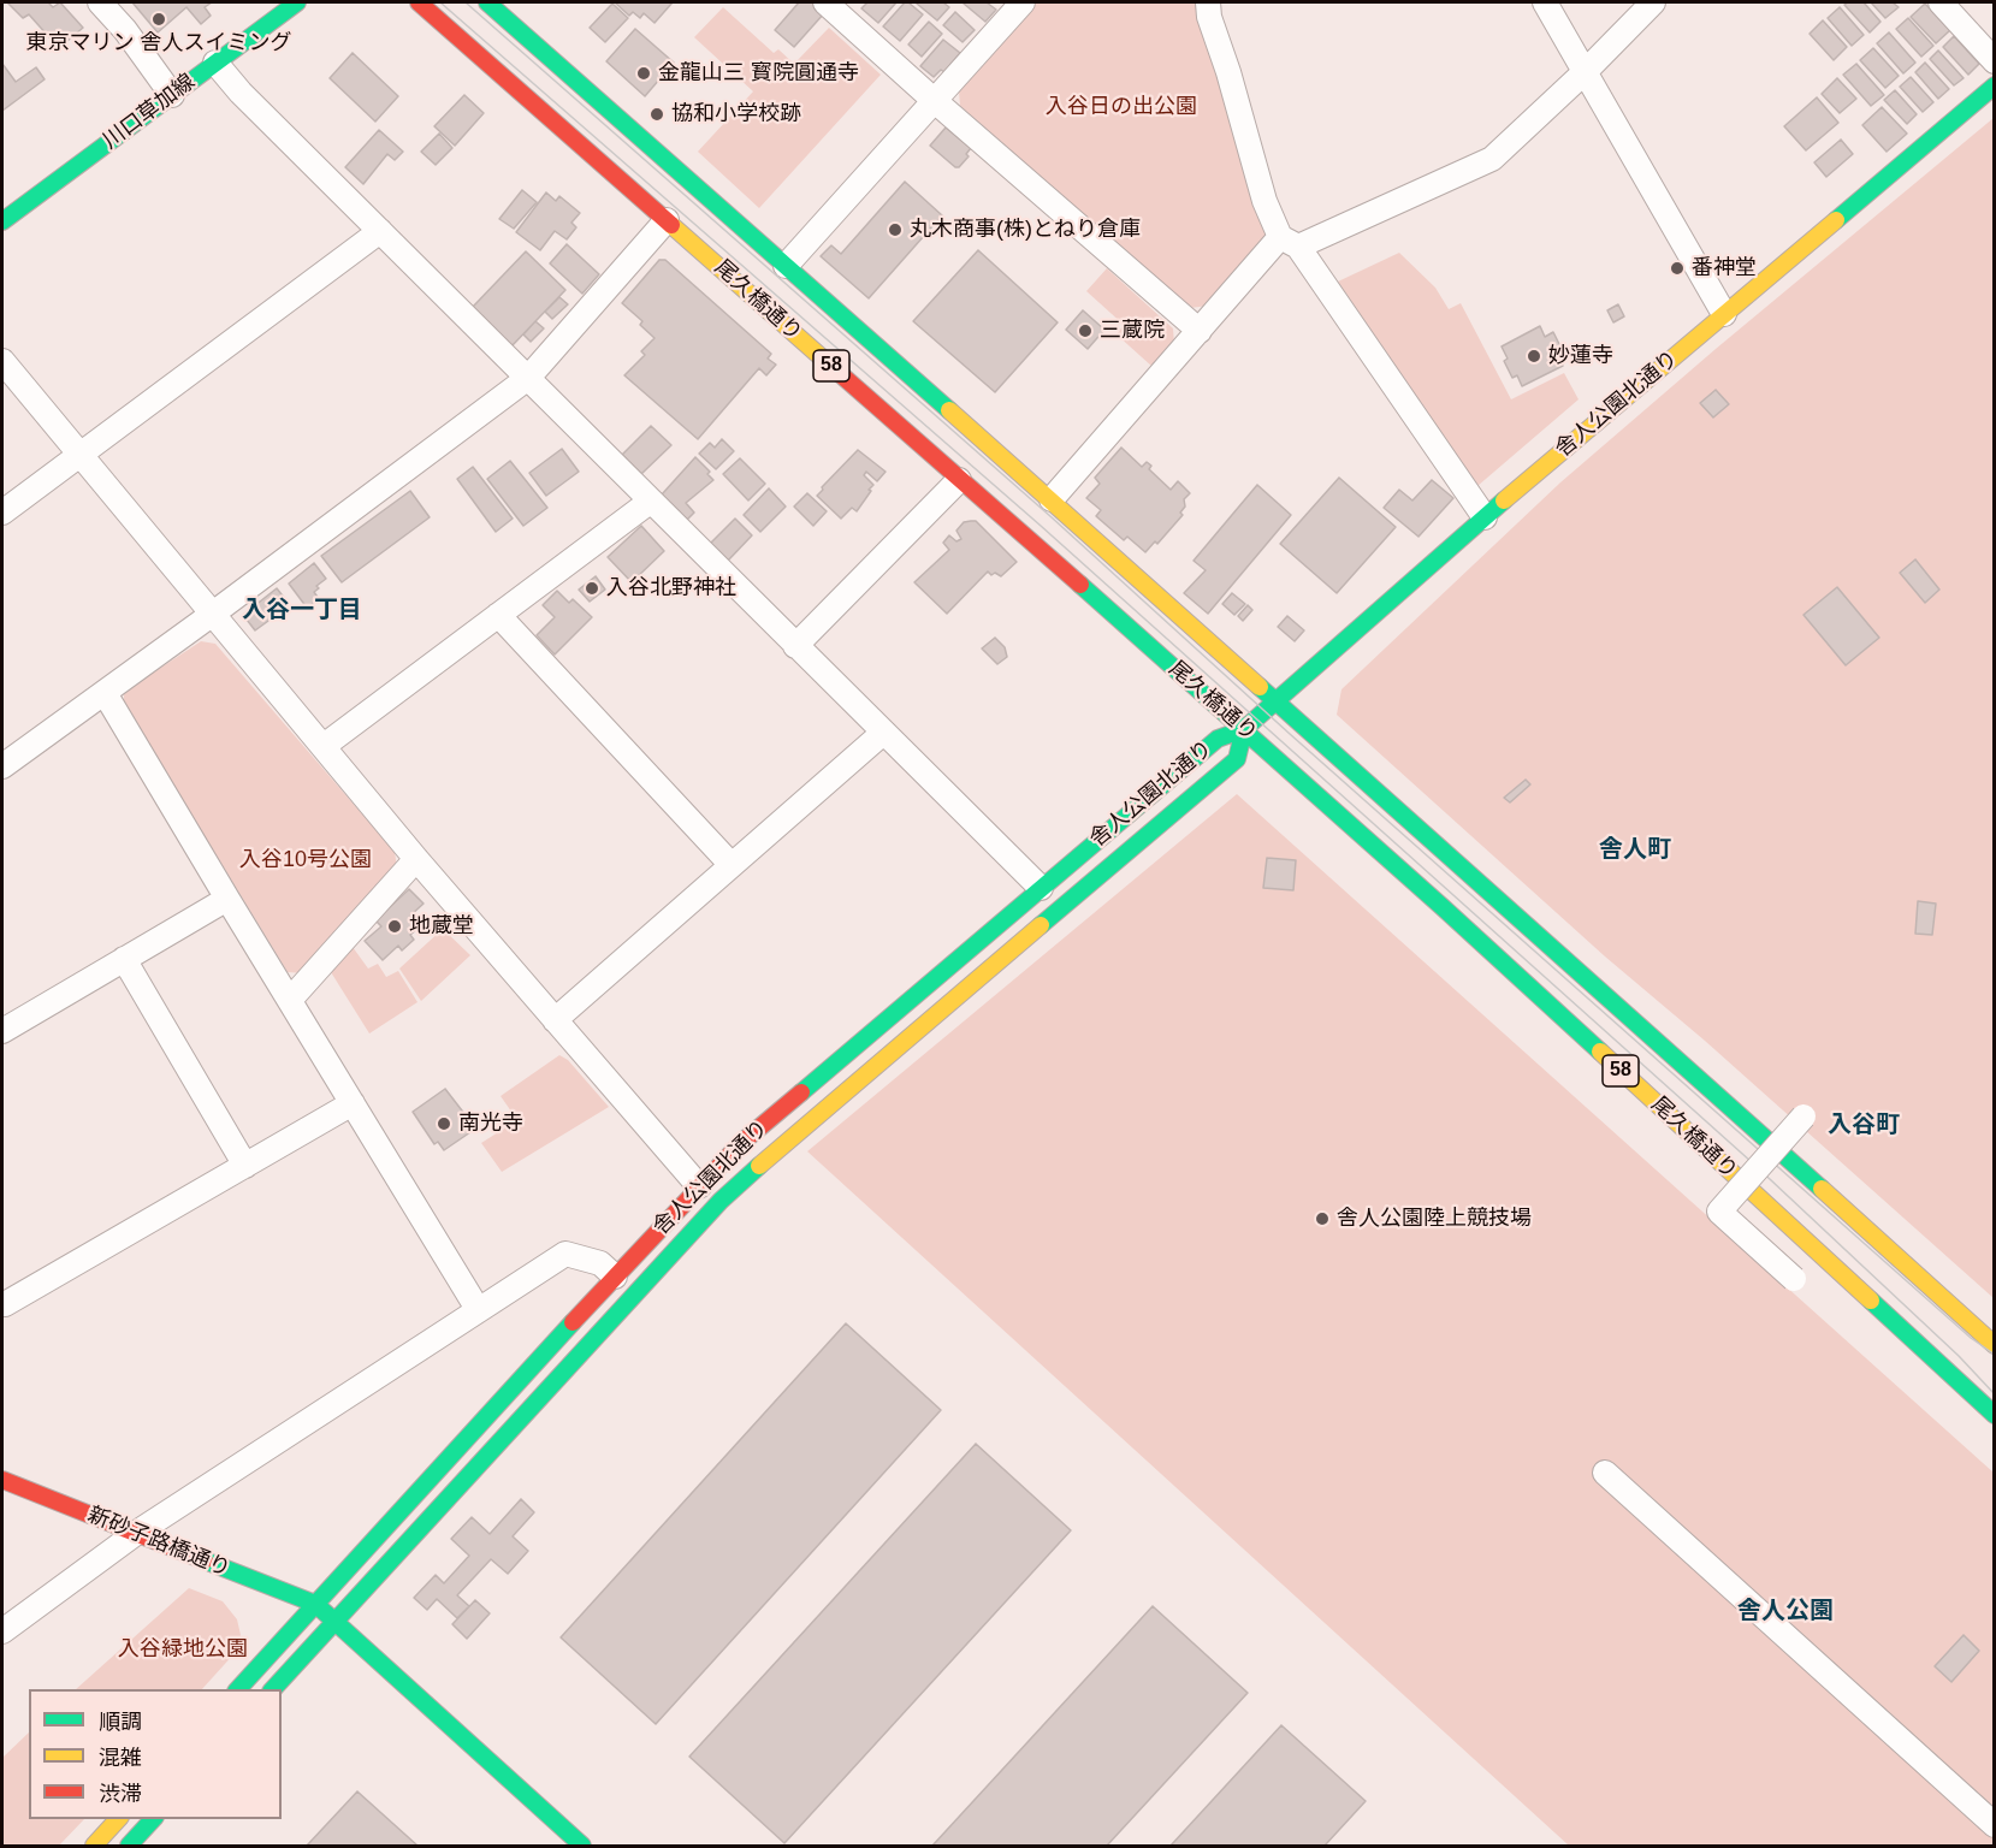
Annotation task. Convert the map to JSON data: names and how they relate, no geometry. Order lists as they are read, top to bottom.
{
  "streets": {
    "street": [
      "川口草加線",
      "尾久橋通り",
      "58",
      "舎人公園北通り",
      "新砂子路橋通り"
    ]
  },
  "crossings": [
    ["尾久橋通り", "舎人公園北通り"],
    ["舎人公園北通り", "新砂子路橋通り"]
  ],
  "districts": [
    "入谷一丁目",
    "舎人町",
    "入谷町",
    "舎人公園"
  ],
  "parks": ["入谷日の出公園", "入谷10号公園", "入谷緑地公園"],
  "places": [
    "東京マリン 舎人スイミング",
    "金龍山三 寳院圓通寺",
    "協和小学校跡",
    "丸木商事(株)とねり倉庫",
    "番神堂",
    "三蔵院",
    "妙蓮寺",
    "入谷北野神社",
    "地蔵堂",
    "南光寺",
    "舎人公園陸上競技場"
  ],
  "legend": ["順調", "混雑", "渋滞"]
}
